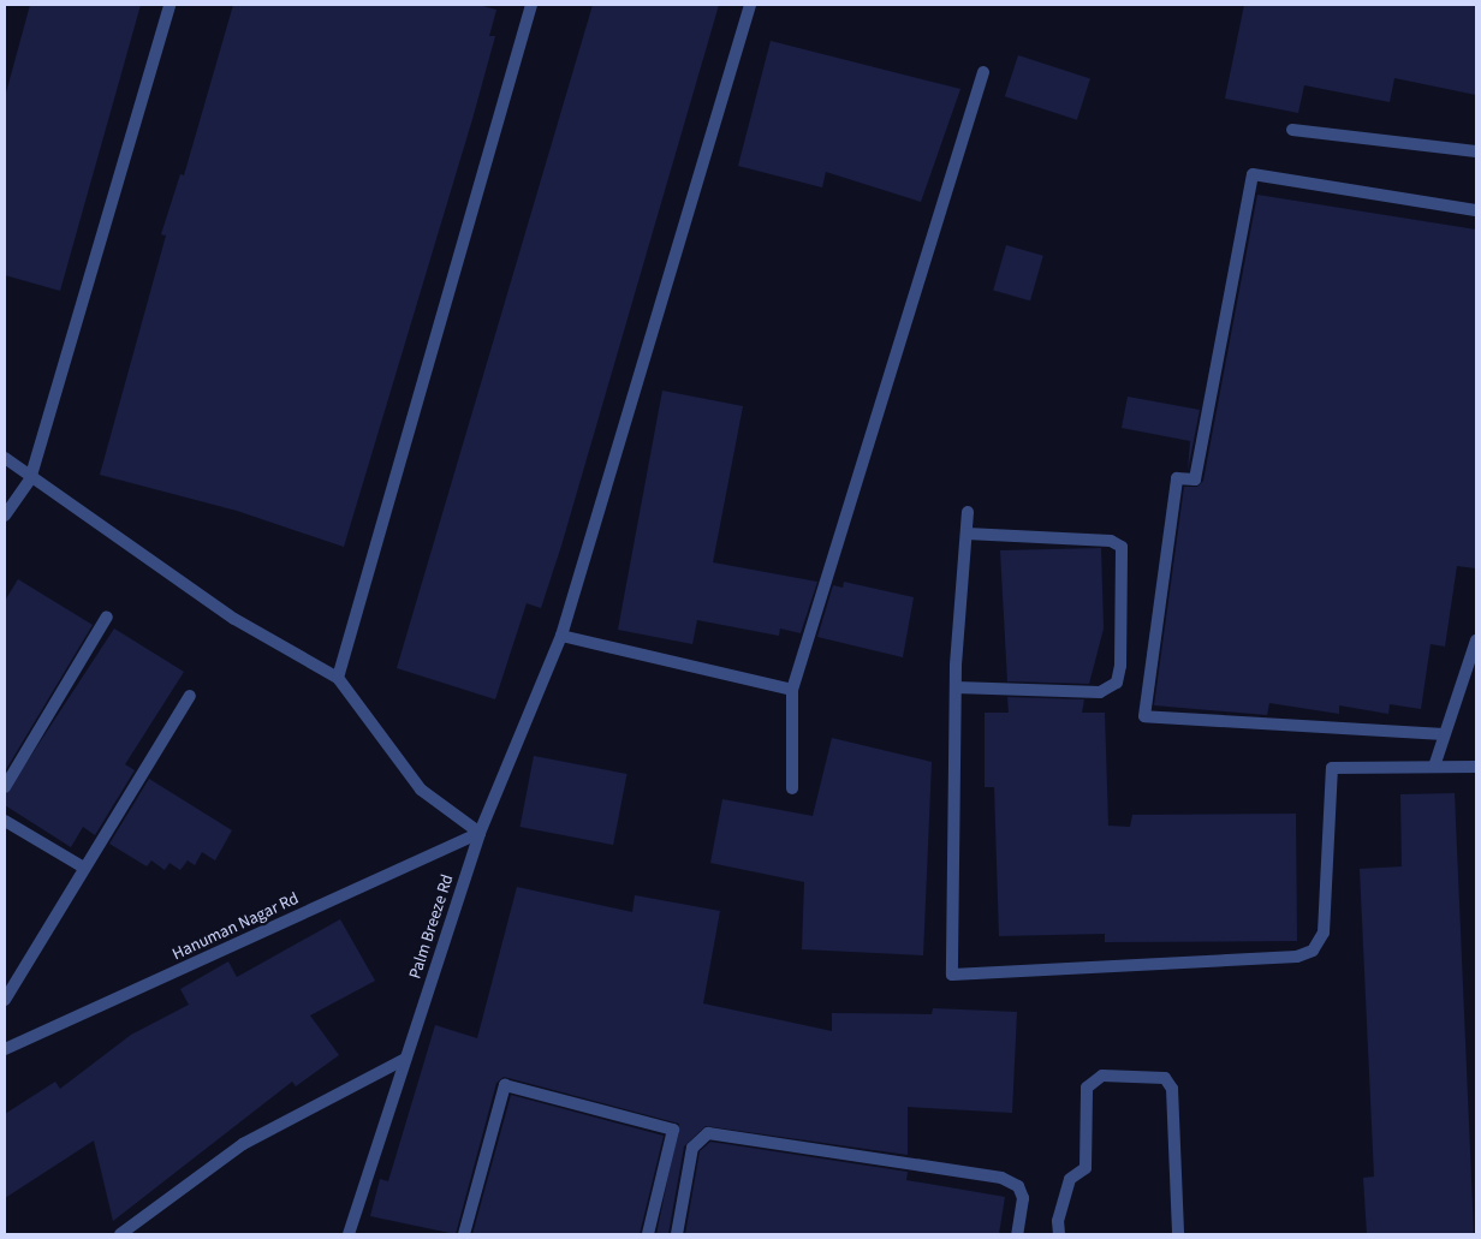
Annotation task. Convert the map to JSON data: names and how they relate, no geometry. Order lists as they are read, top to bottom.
{
  "streets": {
    "street": ["Hanuman Nagar Rd", "Palm Breeze Rd"]
  },
  "crossings": [
    ["Hanuman Nagar Rd", "Palm Breeze Rd"]
  ]
}
